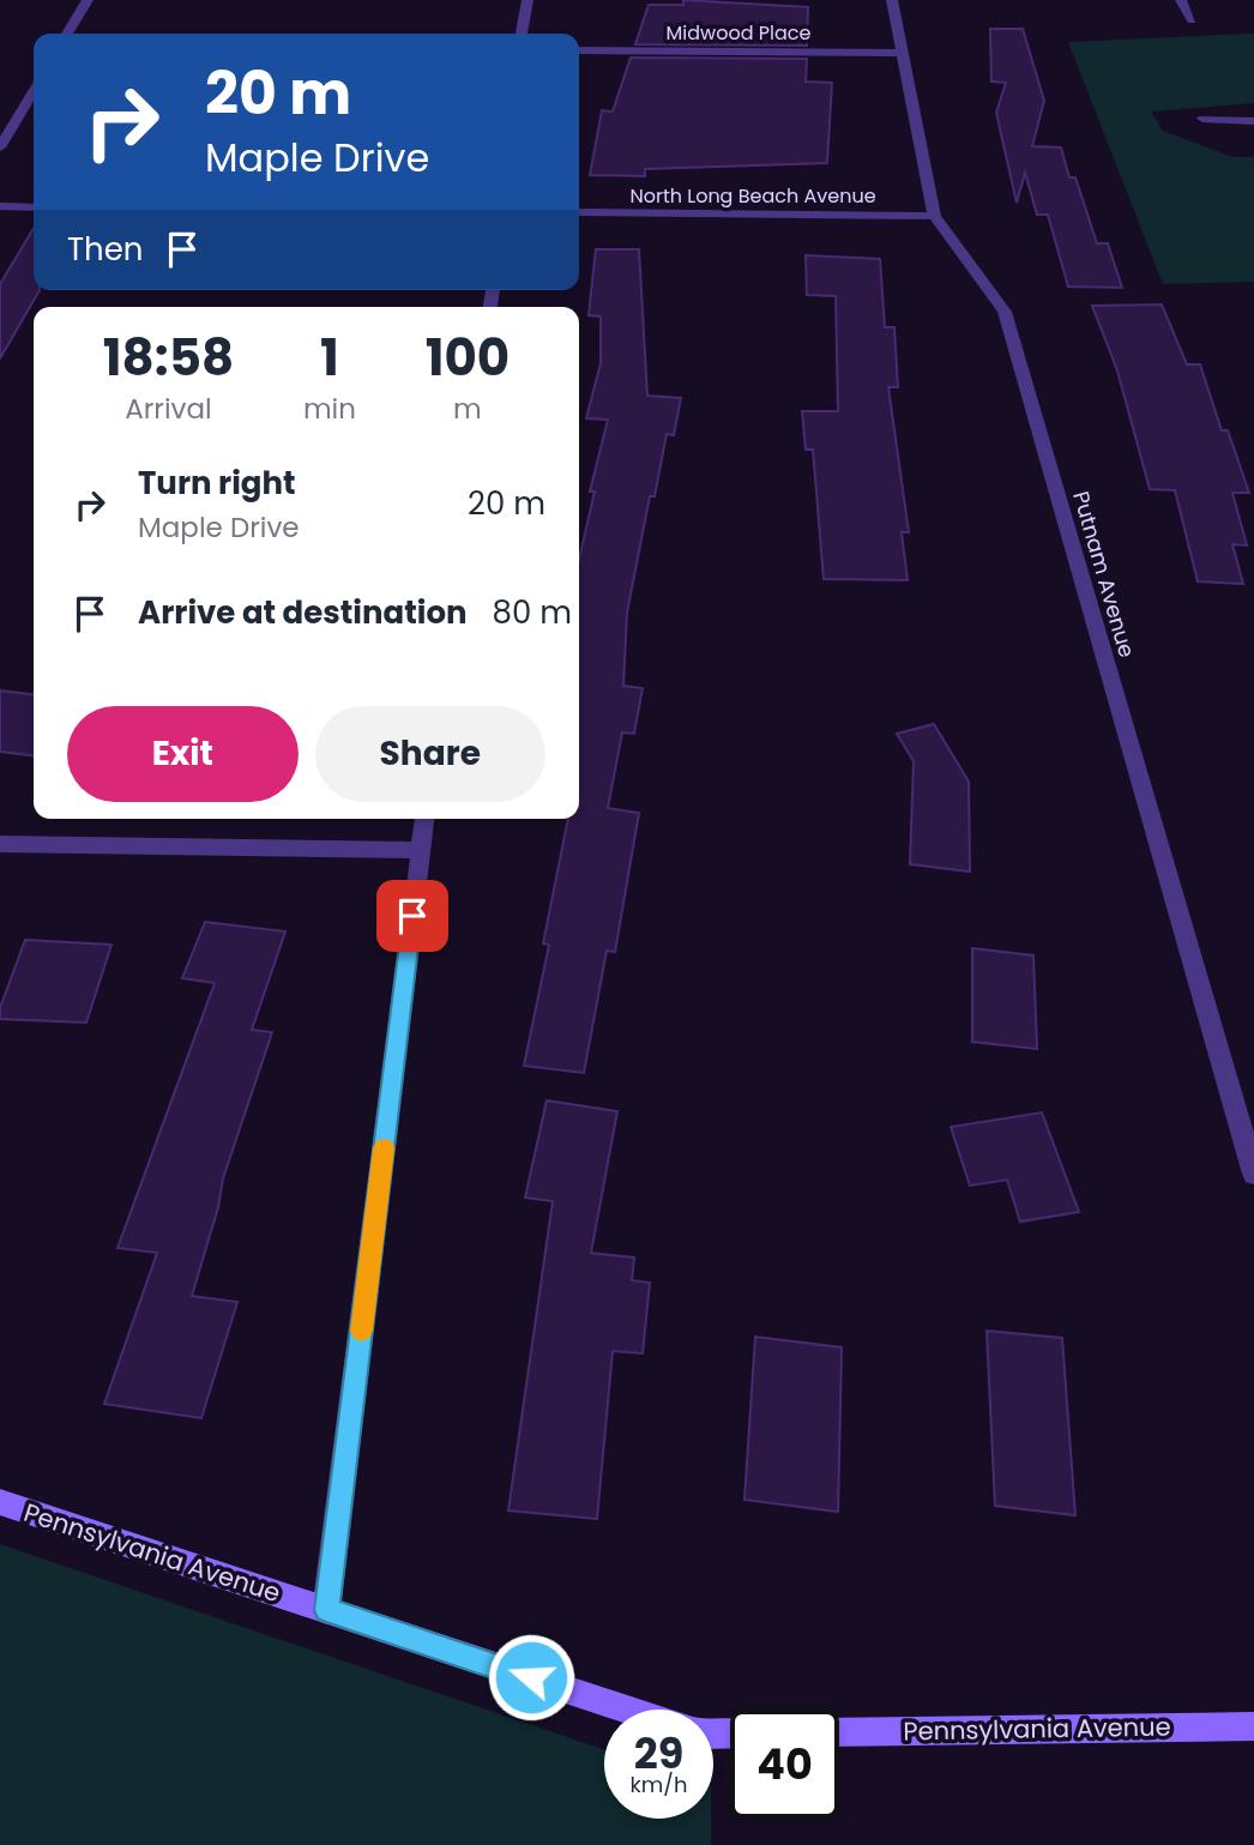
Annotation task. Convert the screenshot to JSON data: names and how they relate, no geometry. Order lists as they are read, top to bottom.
{
  "streets": {
    "street": [
      "Midwood Place",
      "North Long Beach Avenue",
      "Putnam Avenue",
      "Pennsylvania Avenue"
    ]
  },
  "crossings": [
    ["Midwood Place", "Putnam Avenue"],
    ["North Long Beach Avenue", "Putnam Avenue"]
  ],
  "page": {
    "turn": ["20 m", "Maple Drive"],
    "then": "Then",
    "eta": [
      "18:58",
      "Arrival",
      "1",
      "min",
      "100",
      "m"
    ],
    "list": [
      {
        "name": "Turn right",
        "note": "Maple Drive",
        "value": "20 m"
      },
      {
        "name": "Arrive at destination",
        "value": "80 m"
      }
    ],
    "buttons": ["Exit", "Share"],
    "speed": "29 km/h",
    "limit": "40"
  }
}
